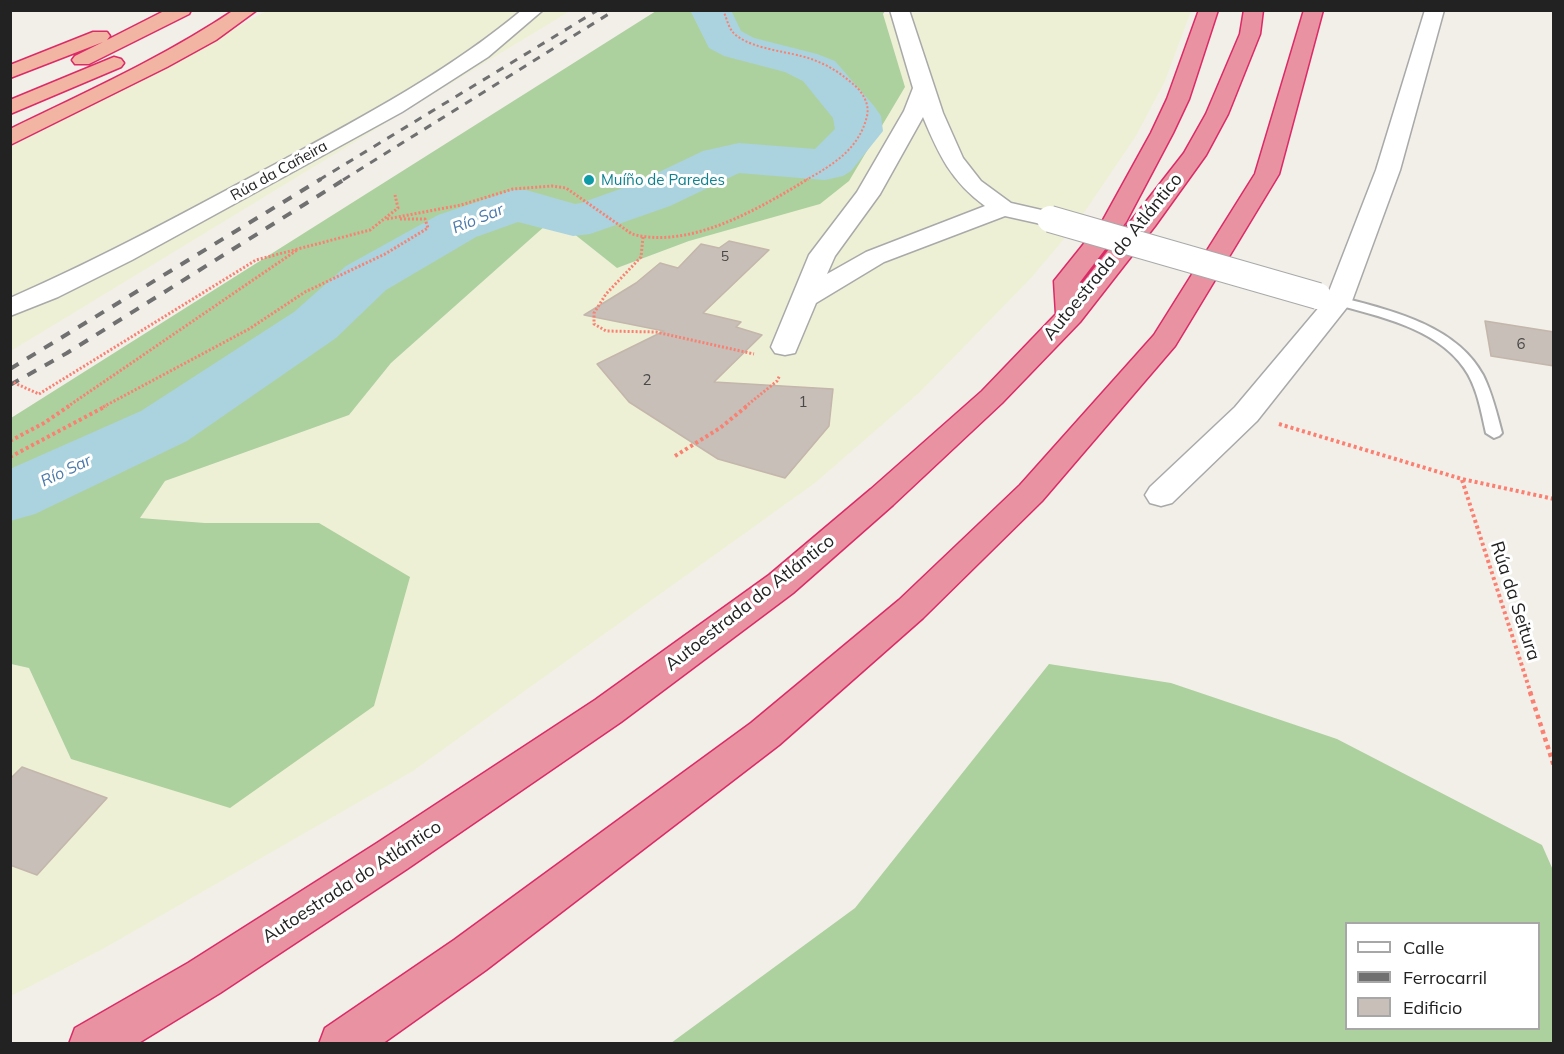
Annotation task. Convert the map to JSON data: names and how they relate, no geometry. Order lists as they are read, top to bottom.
{
  "streets": {
    "highway": ["Autoestrada do Atlántico"],
    "street": ["Rúa da Cañeira"],
    "path": ["Rúa da Seitura"]
  },
  "water": ["Río Sar"],
  "places": ["Muíño de Paredes"],
  "house_numbers": [
    "5",
    "6",
    "2",
    "1"
  ],
  "legend": ["Calle", "Ferrocarril", "Edificio"]
}
